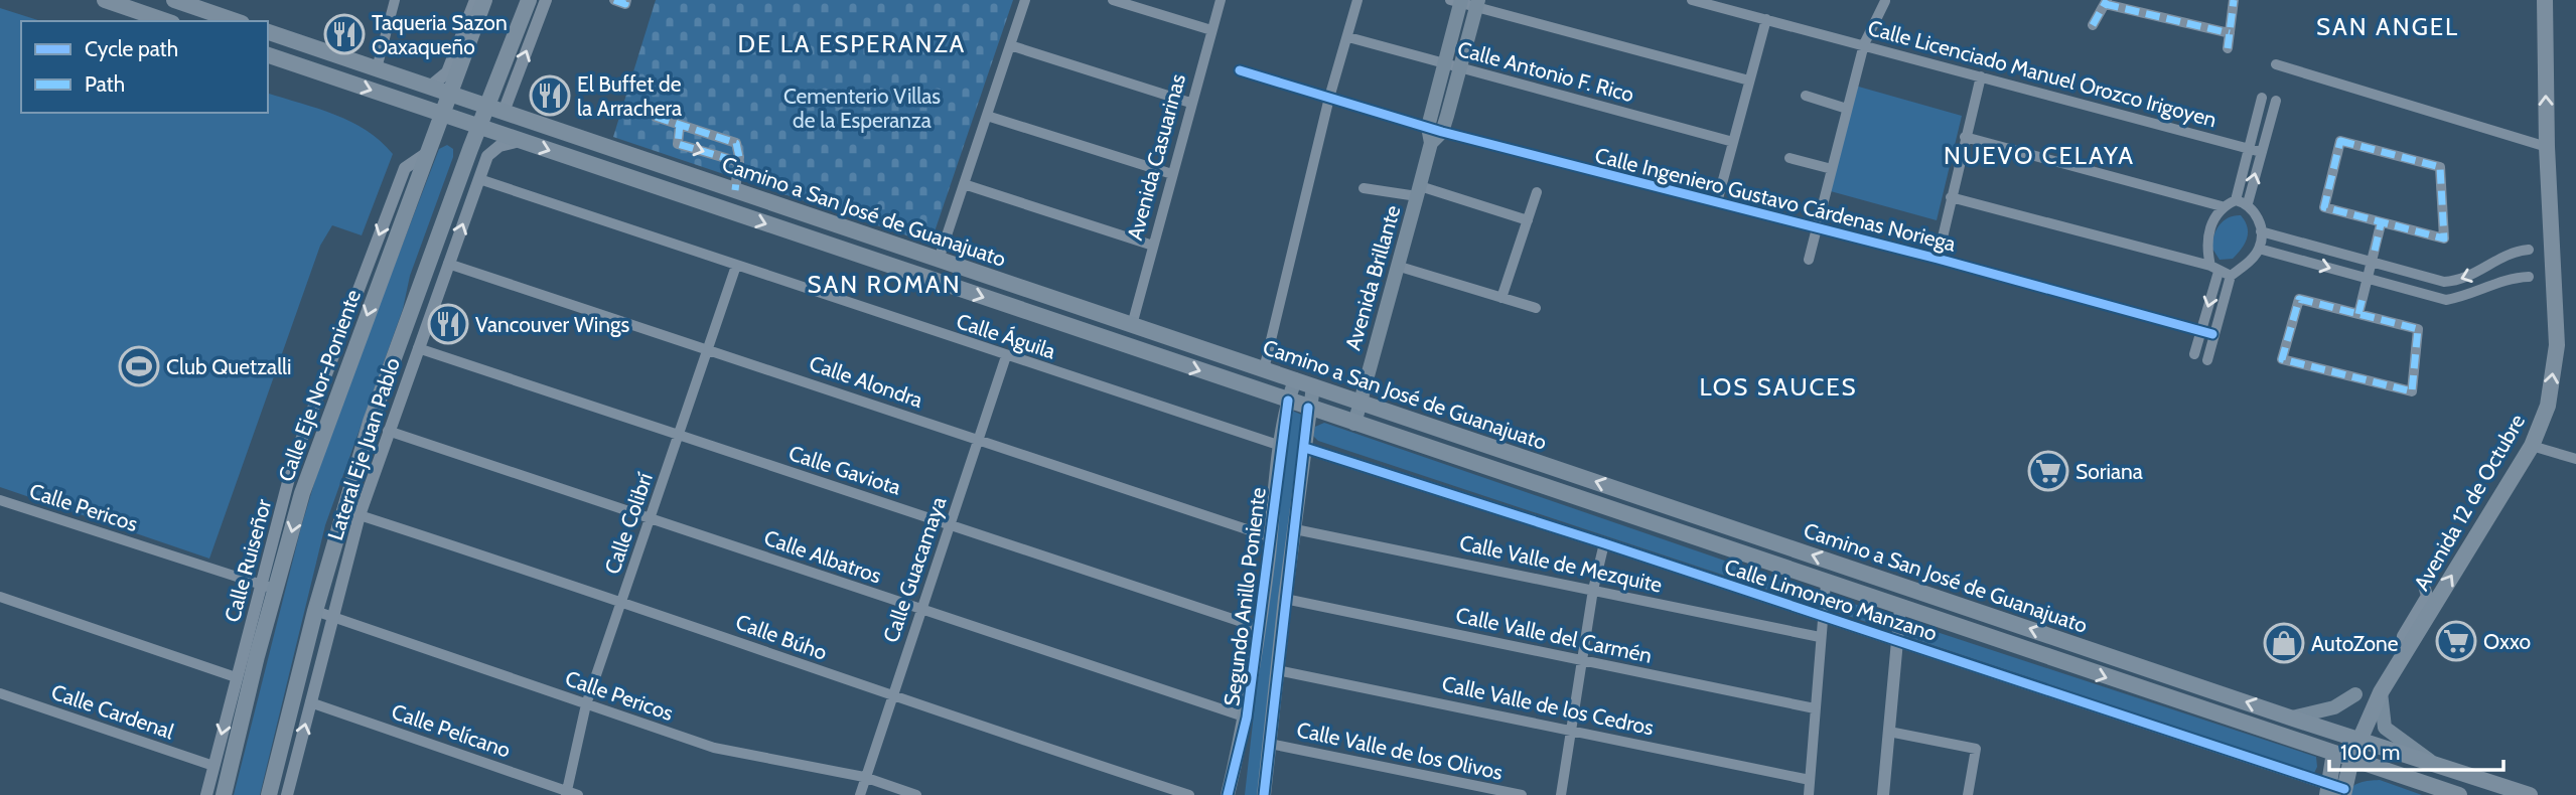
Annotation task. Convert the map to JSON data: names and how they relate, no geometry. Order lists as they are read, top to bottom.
{
  "streets": {
    "main road": [
      "Camino a San José de Guanajuato",
      "Avenida Brillante",
      "Calle Eje Nor-Poniente",
      "Avenida 12 de Octubre",
      "Segundo Anillo Poniente"
    ],
    "street": [
      "Calle Antonio F. Rico",
      "Calle Licenciado Manuel Orozco Irigoyen",
      "Avenida Casuarinas",
      "Calle Ingeniero Gustavo Cárdenas Noriega",
      "Calle Águila",
      "Calle Alondra",
      "Lateral Eje Juan Pablo",
      "Calle Gaviota",
      "Calle Pericos",
      "Calle Colibrí",
      "Calle Albatros",
      "Calle Ruiseñor",
      "Calle Valle de Mezquite",
      "Calle Guacamaya",
      "Calle Limonero Manzano",
      "Calle Valle del Carmén",
      "Calle Búho",
      "Calle Valle de los Cedros",
      "Calle Cardenal",
      "Calle Pelícano",
      "Calle Valle de los Olivos"
    ]
  },
  "crossings": [
    ["Calle Antonio F. Rico", "Avenida Brillante"],
    ["Avenida Casuarinas", "Camino a San José de Guanajuato"],
    ["Calle Ingeniero Gustavo Cárdenas Noriega", "Avenida Brillante"],
    ["Camino a San José de Guanajuato", "Avenida Brillante"],
    ["Camino a San José de Guanajuato", "Calle Eje Nor-Poniente"],
    ["Camino a San José de Guanajuato", "Lateral Eje Juan Pablo"],
    ["Camino a San José de Guanajuato", "Avenida 12 de Octubre"],
    ["Camino a San José de Guanajuato", "Segundo Anillo Poniente"],
    ["Calle Águila", "Lateral Eje Juan Pablo"],
    ["Calle Águila", "Calle Colibrí"],
    ["Calle Águila", "Calle Guacamaya"],
    ["Calle Águila", "Segundo Anillo Poniente"],
    ["Calle Alondra", "Lateral Eje Juan Pablo"],
    ["Calle Alondra", "Calle Colibrí"],
    ["Calle Alondra", "Calle Guacamaya"],
    ["Calle Alondra", "Segundo Anillo Poniente"],
    ["Calle Eje Nor-Poniente", "Calle Pericos"],
    ["Calle Eje Nor-Poniente", "Calle Ruiseñor"],
    ["Lateral Eje Juan Pablo", "Calle Gaviota"],
    ["Lateral Eje Juan Pablo", "Calle Pericos"],
    ["Lateral Eje Juan Pablo", "Calle Albatros"],
    ["Lateral Eje Juan Pablo", "Calle Búho"],
    ["Lateral Eje Juan Pablo", "Calle Pelícano"],
    ["Calle Gaviota", "Calle Colibrí"],
    ["Calle Gaviota", "Calle Guacamaya"],
    ["Calle Gaviota", "Segundo Anillo Poniente"],
    ["Avenida 12 de Octubre", "Calle Limonero Manzano"],
    ["Calle Pericos", "Calle Colibrí"],
    ["Calle Pericos", "Calle Ruiseñor"],
    ["Calle Pericos", "Calle Guacamaya"],
    ["Calle Colibrí", "Calle Albatros"],
    ["Calle Colibrí", "Calle Búho"],
    ["Calle Colibrí", "Calle Pelícano"],
    ["Calle Albatros", "Calle Guacamaya"],
    ["Calle Albatros", "Segundo Anillo Poniente"],
    ["Calle Ruiseñor", "Calle Cardenal"],
    ["Calle Valle de Mezquite", "Segundo Anillo Poniente"],
    ["Calle Guacamaya", "Calle Búho"],
    ["Segundo Anillo Poniente", "Calle Limonero Manzano"],
    ["Segundo Anillo Poniente", "Calle Valle del Carmén"],
    ["Segundo Anillo Poniente", "Calle Valle de los Cedros"],
    ["Segundo Anillo Poniente", "Calle Valle de los Olivos"]
  ],
  "one_way": ["Avenida 12 de Octubre", "Calle Ruiseñor"],
  "districts": [
    "SAN ANGEL",
    "DE LA ESPERANZA",
    "NUEVO CELAYA",
    "SAN ROMAN",
    "LOS SAUCES"
  ],
  "parks": ["Cementerio Villas de la Esperanza"],
  "places": {
    "restaurant": ["Taqueria Sazon Oaxaqueño", "El Buffet de la Arrachera", "Vancouver Wings"],
    "sports": ["Club Quetzalli"],
    "supermarket": ["Soriana", "Oxxo"],
    "shop": ["AutoZone"]
  },
  "legend": ["Cycle path", "Path"],
  "scale_bar": "100 m"
}
